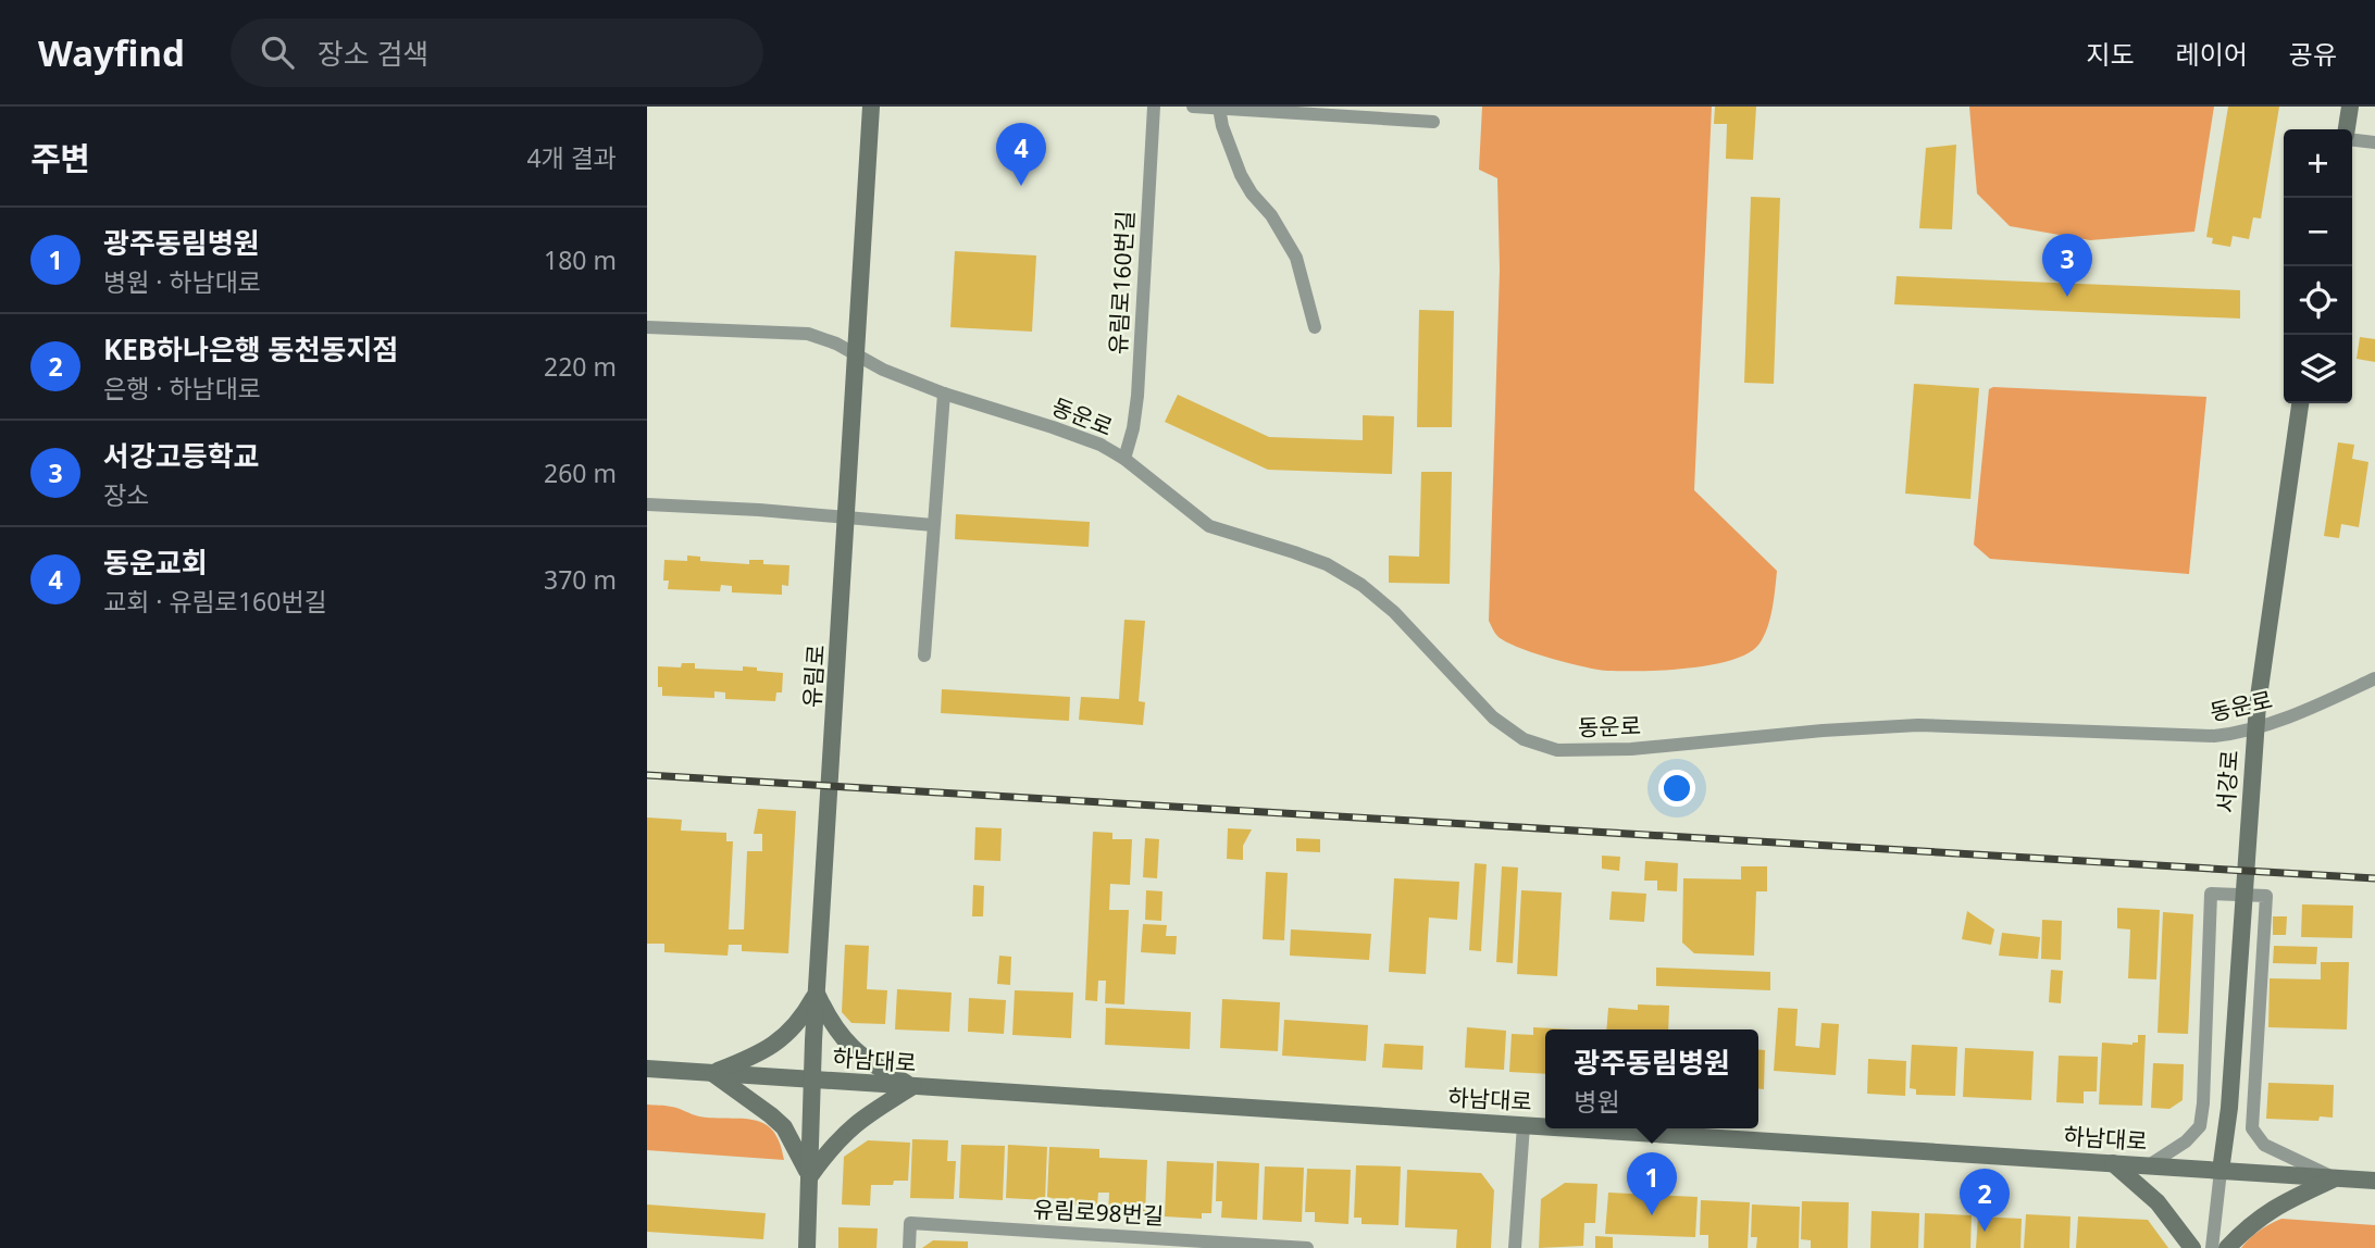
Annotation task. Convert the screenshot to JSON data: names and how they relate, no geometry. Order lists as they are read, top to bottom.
{
  "streets": {
    "main road": ["유림로", "서강로", "하남대로"],
    "street": ["유림로160번길", "동운로", "유림로98번길"]
  },
  "crossings": [
    ["유림로160번길", "동운로"],
    ["동운로", "유림로"],
    ["유림로", "하남대로"],
    ["서강로", "하남대로"]
  ],
  "page": {
    "header": "Wayfind",
    "search": "장소 검색",
    "nav": ["지도", "레이어", "공유"],
    "heading": ["주변", "4개 결과"],
    "pins": [
      "4",
      "3",
      "1",
      "2"
    ],
    "map_buttons": ["+", "−"],
    "list": [
      {
        "mark": "1",
        "name": "광주동림병원",
        "note": "병원 · 하남대로",
        "value": "180 m"
      },
      {
        "mark": "2",
        "name": "KEB하나은행 동천동지점",
        "note": "은행 · 하남대로",
        "value": "220 m"
      },
      {
        "mark": "3",
        "name": "서강고등학교",
        "note": "장소",
        "value": "260 m"
      },
      {
        "mark": "4",
        "name": "동운교회",
        "note": "교회 · 유림로160번길",
        "value": "370 m"
      }
    ],
    "popup": ["광주동림병원", "병원"]
  }
}
